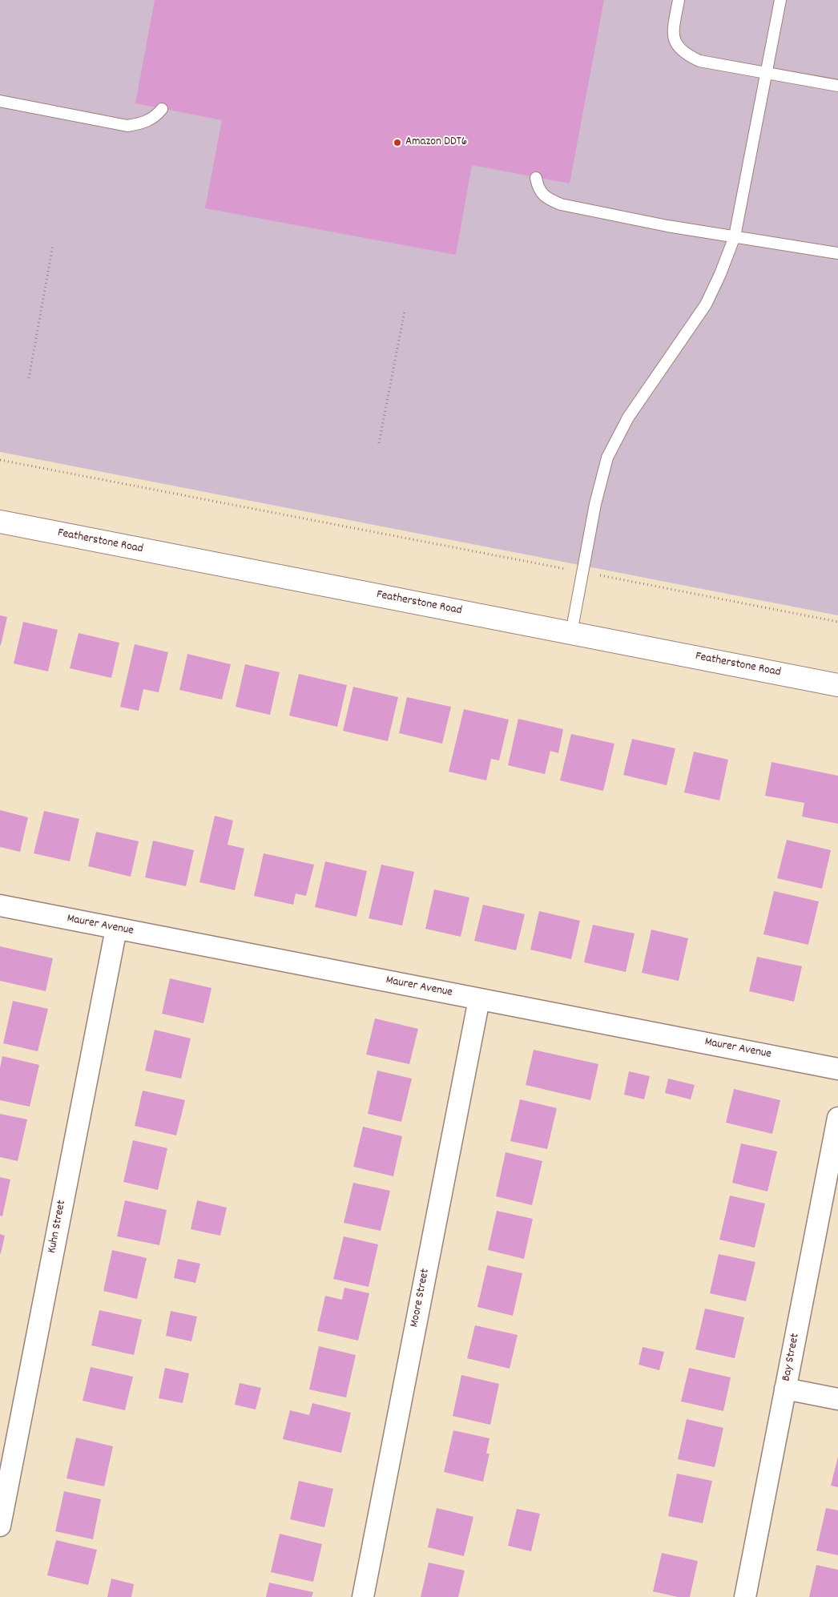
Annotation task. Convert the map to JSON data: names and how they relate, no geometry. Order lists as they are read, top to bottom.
{
  "streets": {
    "street": [
      "Featherstone Road",
      "Maurer Avenue",
      "Kuhn Street",
      "Moore Street",
      "Bay Street"
    ]
  },
  "crossings": [
    ["Maurer Avenue", "Kuhn Street"],
    ["Maurer Avenue", "Moore Street"]
  ],
  "places": ["Amazon DDT6"]
}
